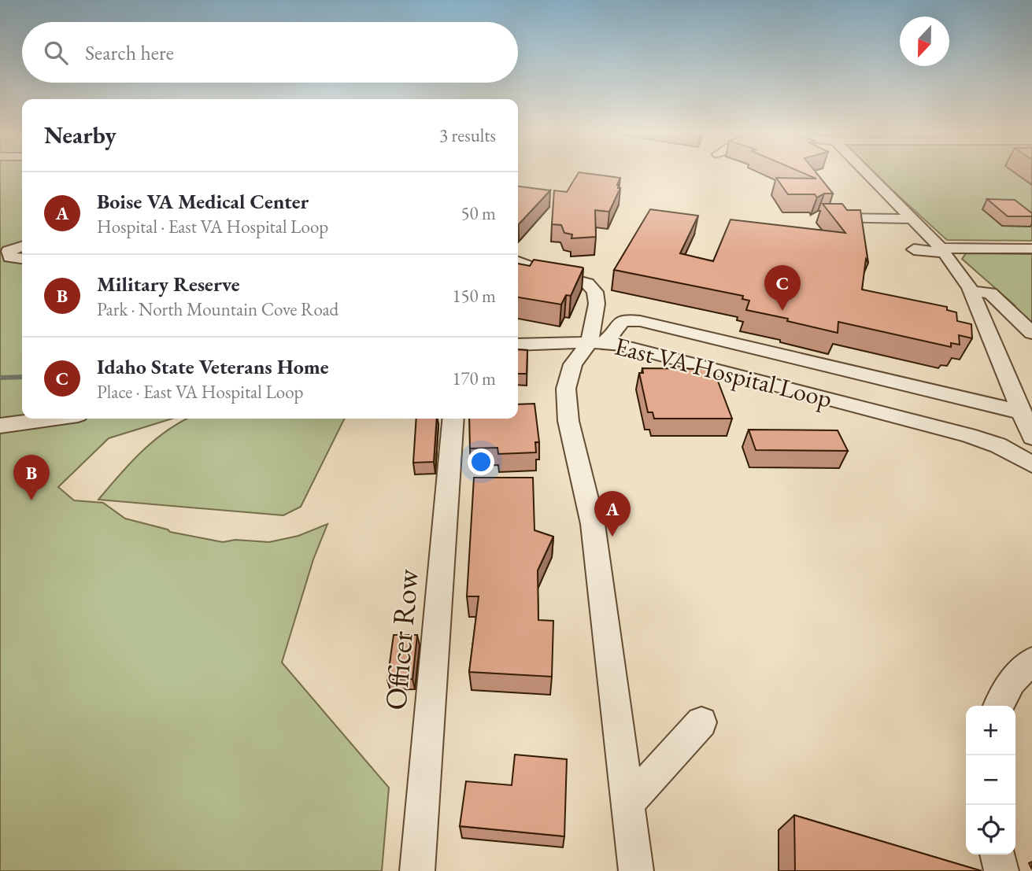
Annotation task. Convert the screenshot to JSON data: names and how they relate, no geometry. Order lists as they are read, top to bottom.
{
  "streets": {
    "street": ["East VA Hospital Loop", "Officer Row"]
  },
  "north": "bottom",
  "page": {
    "search": "Search here",
    "heading": ["Nearby", "3 results"],
    "list": [
      {
        "mark": "A",
        "name": "Boise VA Medical Center",
        "note": "Hospital · East VA Hospital Loop",
        "value": "50 m"
      },
      {
        "mark": "B",
        "name": "Military Reserve",
        "note": "Park · North Mountain Cove Road",
        "value": "150 m"
      },
      {
        "mark": "C",
        "name": "Idaho State Veterans Home",
        "note": "Place · East VA Hospital Loop",
        "value": "170 m"
      }
    ],
    "pins": ["C", "B", "A"],
    "map_buttons": ["+", "−"]
  }
}
